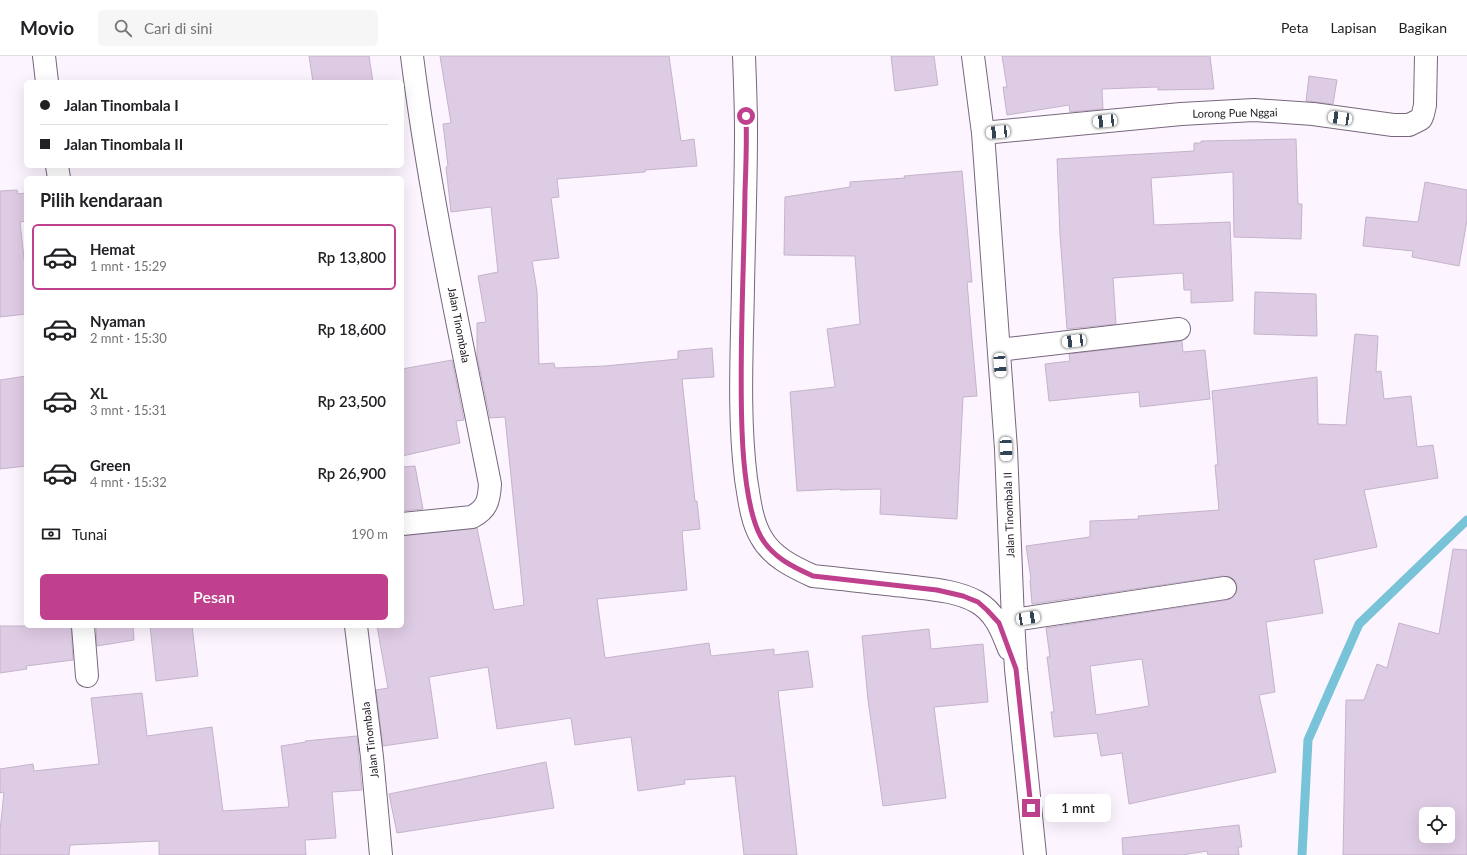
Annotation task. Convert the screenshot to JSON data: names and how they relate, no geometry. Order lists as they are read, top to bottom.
{
  "streets": {
    "street": ["Lorong Pue Nggai", "Jalan Tinombala", "Jalan Tinombala II"]
  },
  "crossings": [
    ["Lorong Pue Nggai", "Jalan Tinombala II"]
  ],
  "page": {
    "header": "Movio",
    "search": "Cari di sini",
    "nav": ["Peta", "Lapisan", "Bagikan"],
    "banner": ["Jalan Tinombala I", "Jalan Tinombala II"],
    "heading": "Pilih kendaraan",
    "list": [
      {
        "name": "Hemat",
        "note": "1 mnt · 15:29",
        "value": "Rp 13,800"
      },
      {
        "name": "Nyaman",
        "note": "2 mnt · 15:30",
        "value": "Rp 18,600"
      },
      {
        "name": "XL",
        "note": "3 mnt · 15:31",
        "value": "Rp 23,500"
      },
      {
        "name": "Green",
        "note": "4 mnt · 15:32",
        "value": "Rp 26,900"
      }
    ],
    "pay": ["Tunai", "190 m"],
    "buttons": "Pesan",
    "bubble": "1 mnt"
  }
}
